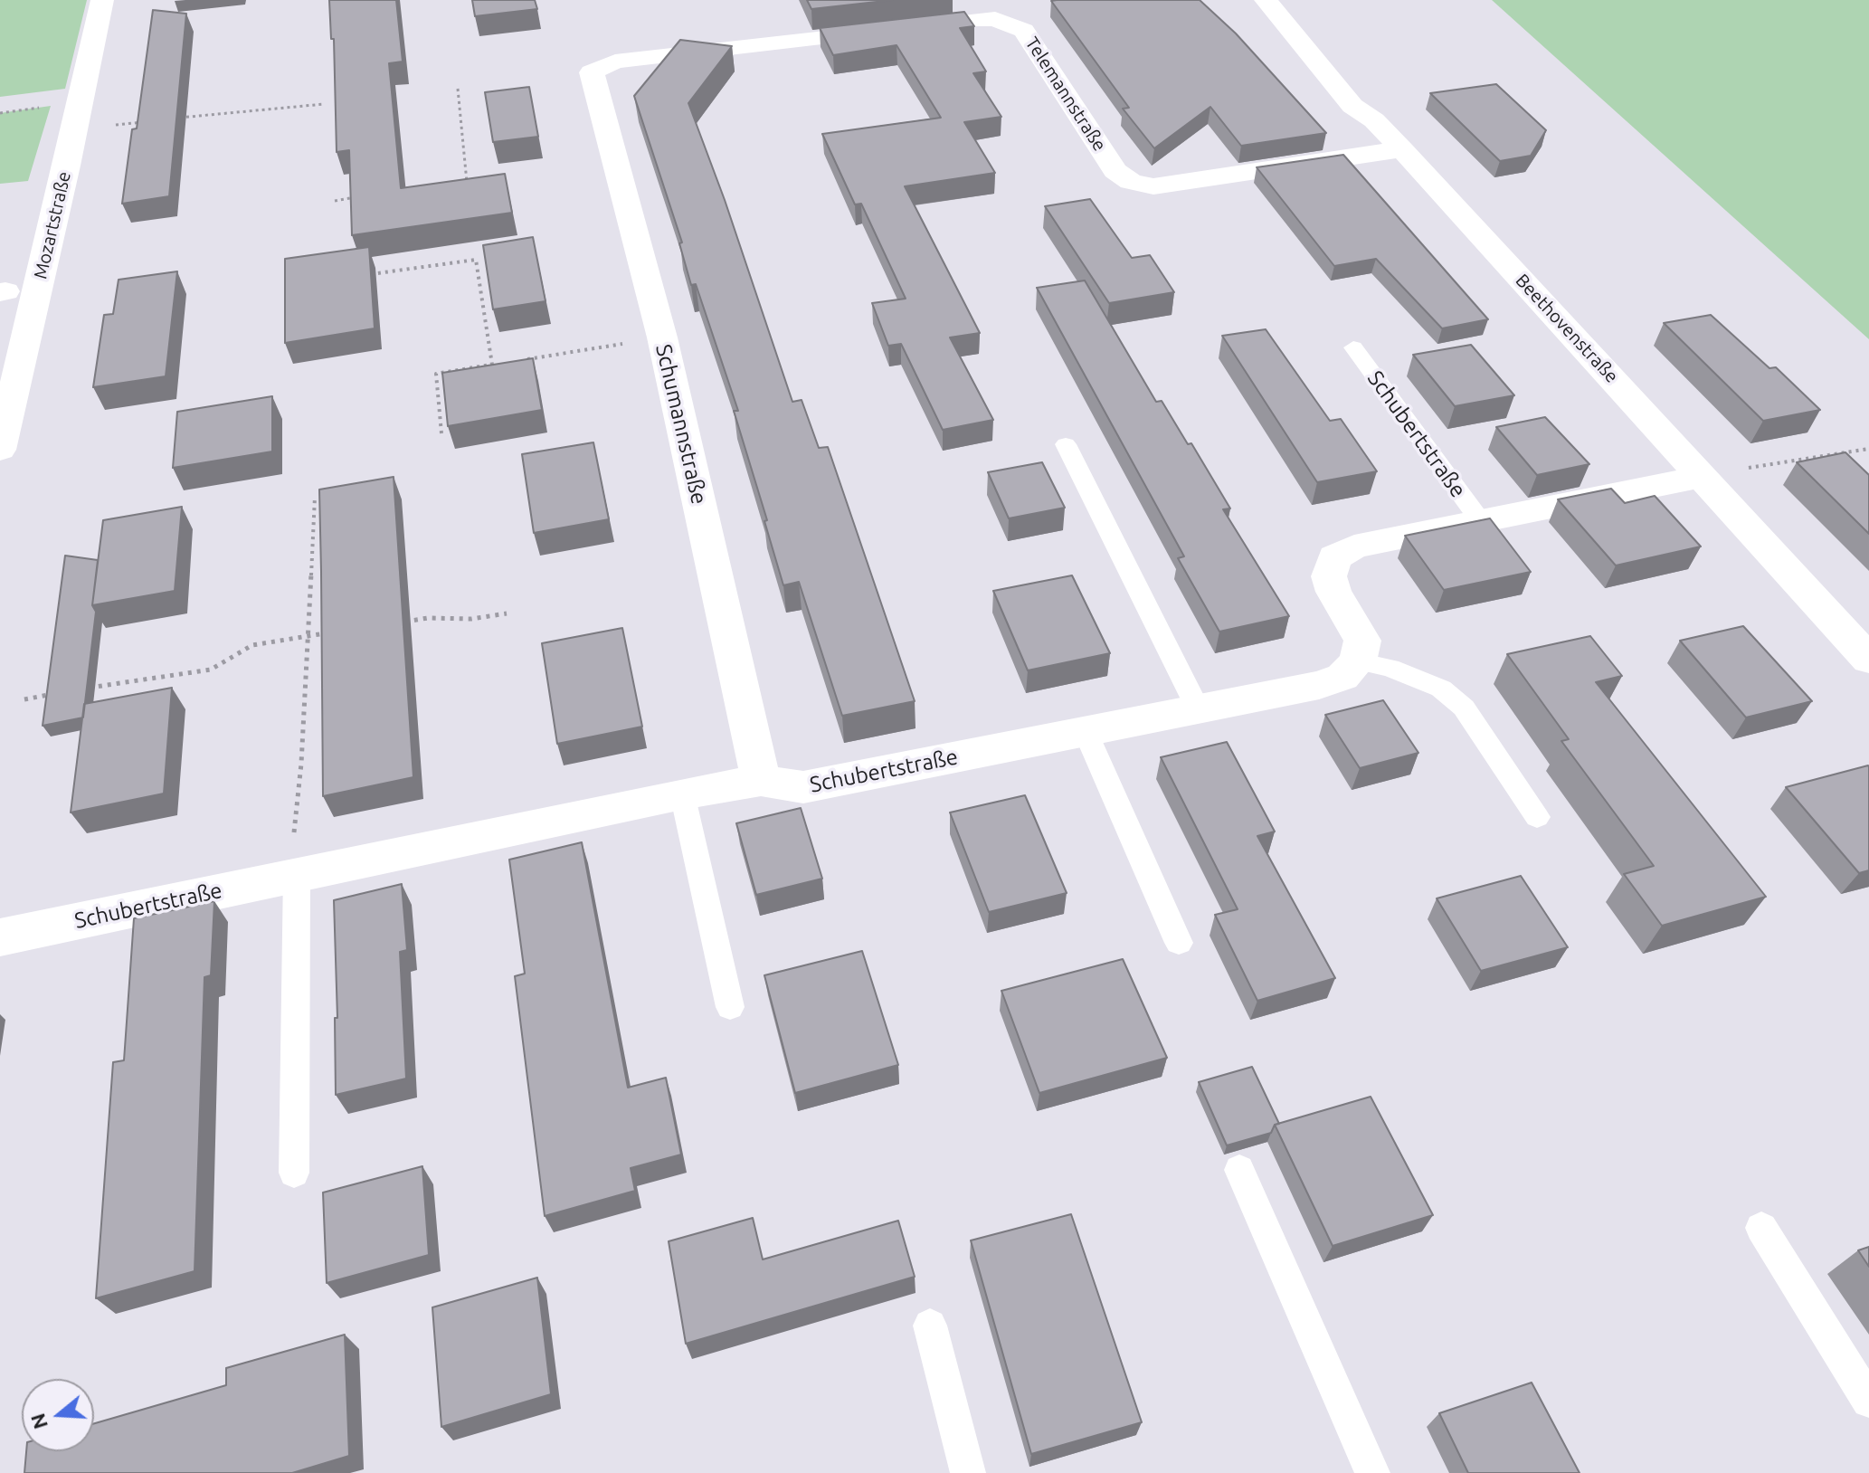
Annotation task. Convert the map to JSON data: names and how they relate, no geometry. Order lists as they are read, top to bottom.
{
  "streets": {
    "street": [
      "Telemannstraße",
      "Mozartstraße",
      "Beethovenstraße",
      "Schumannstraße",
      "Schubertstraße"
    ]
  },
  "crossings": [
    ["Telemannstraße", "Beethovenstraße"],
    ["Telemannstraße", "Schumannstraße"],
    ["Beethovenstraße", "Schubertstraße"],
    ["Schumannstraße", "Schubertstraße"]
  ],
  "north": "left"
}
